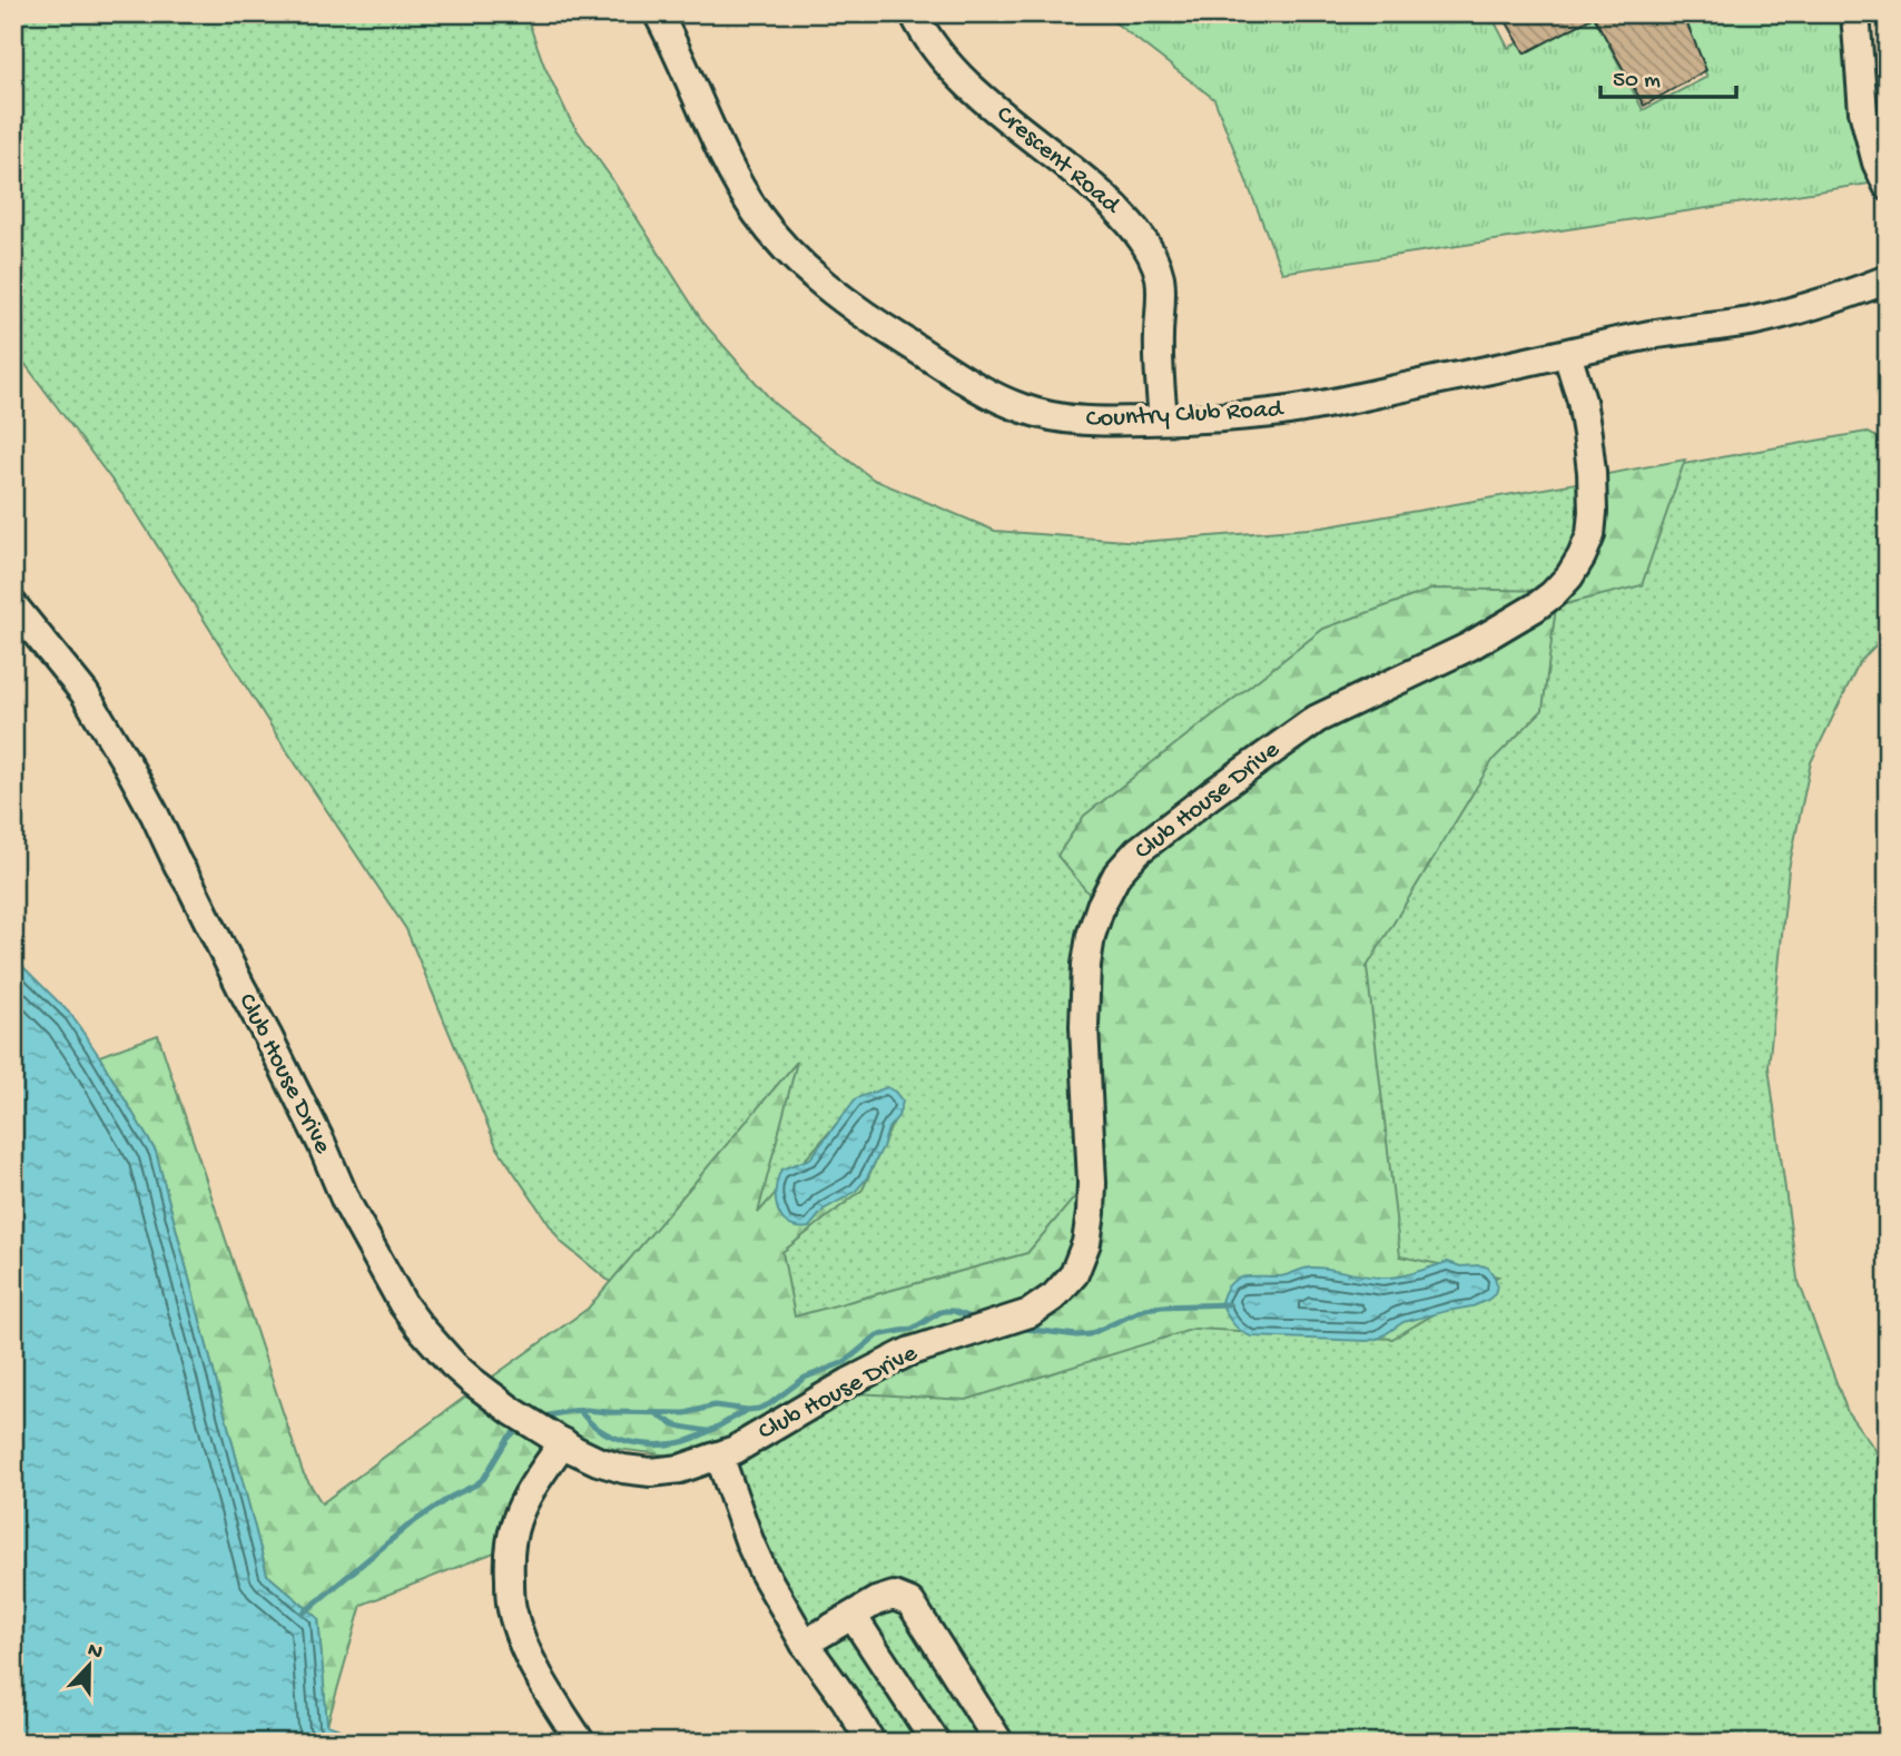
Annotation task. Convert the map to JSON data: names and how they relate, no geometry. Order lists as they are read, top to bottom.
{
  "streets": {
    "street": ["Crescent Road", "Country Club Road", "Club House Drive"]
  },
  "crossings": [
    ["Crescent Road", "Country Club Road"],
    ["Country Club Road", "Club House Drive"]
  ],
  "scale_bar": "50 m",
  "north": "top"
}
